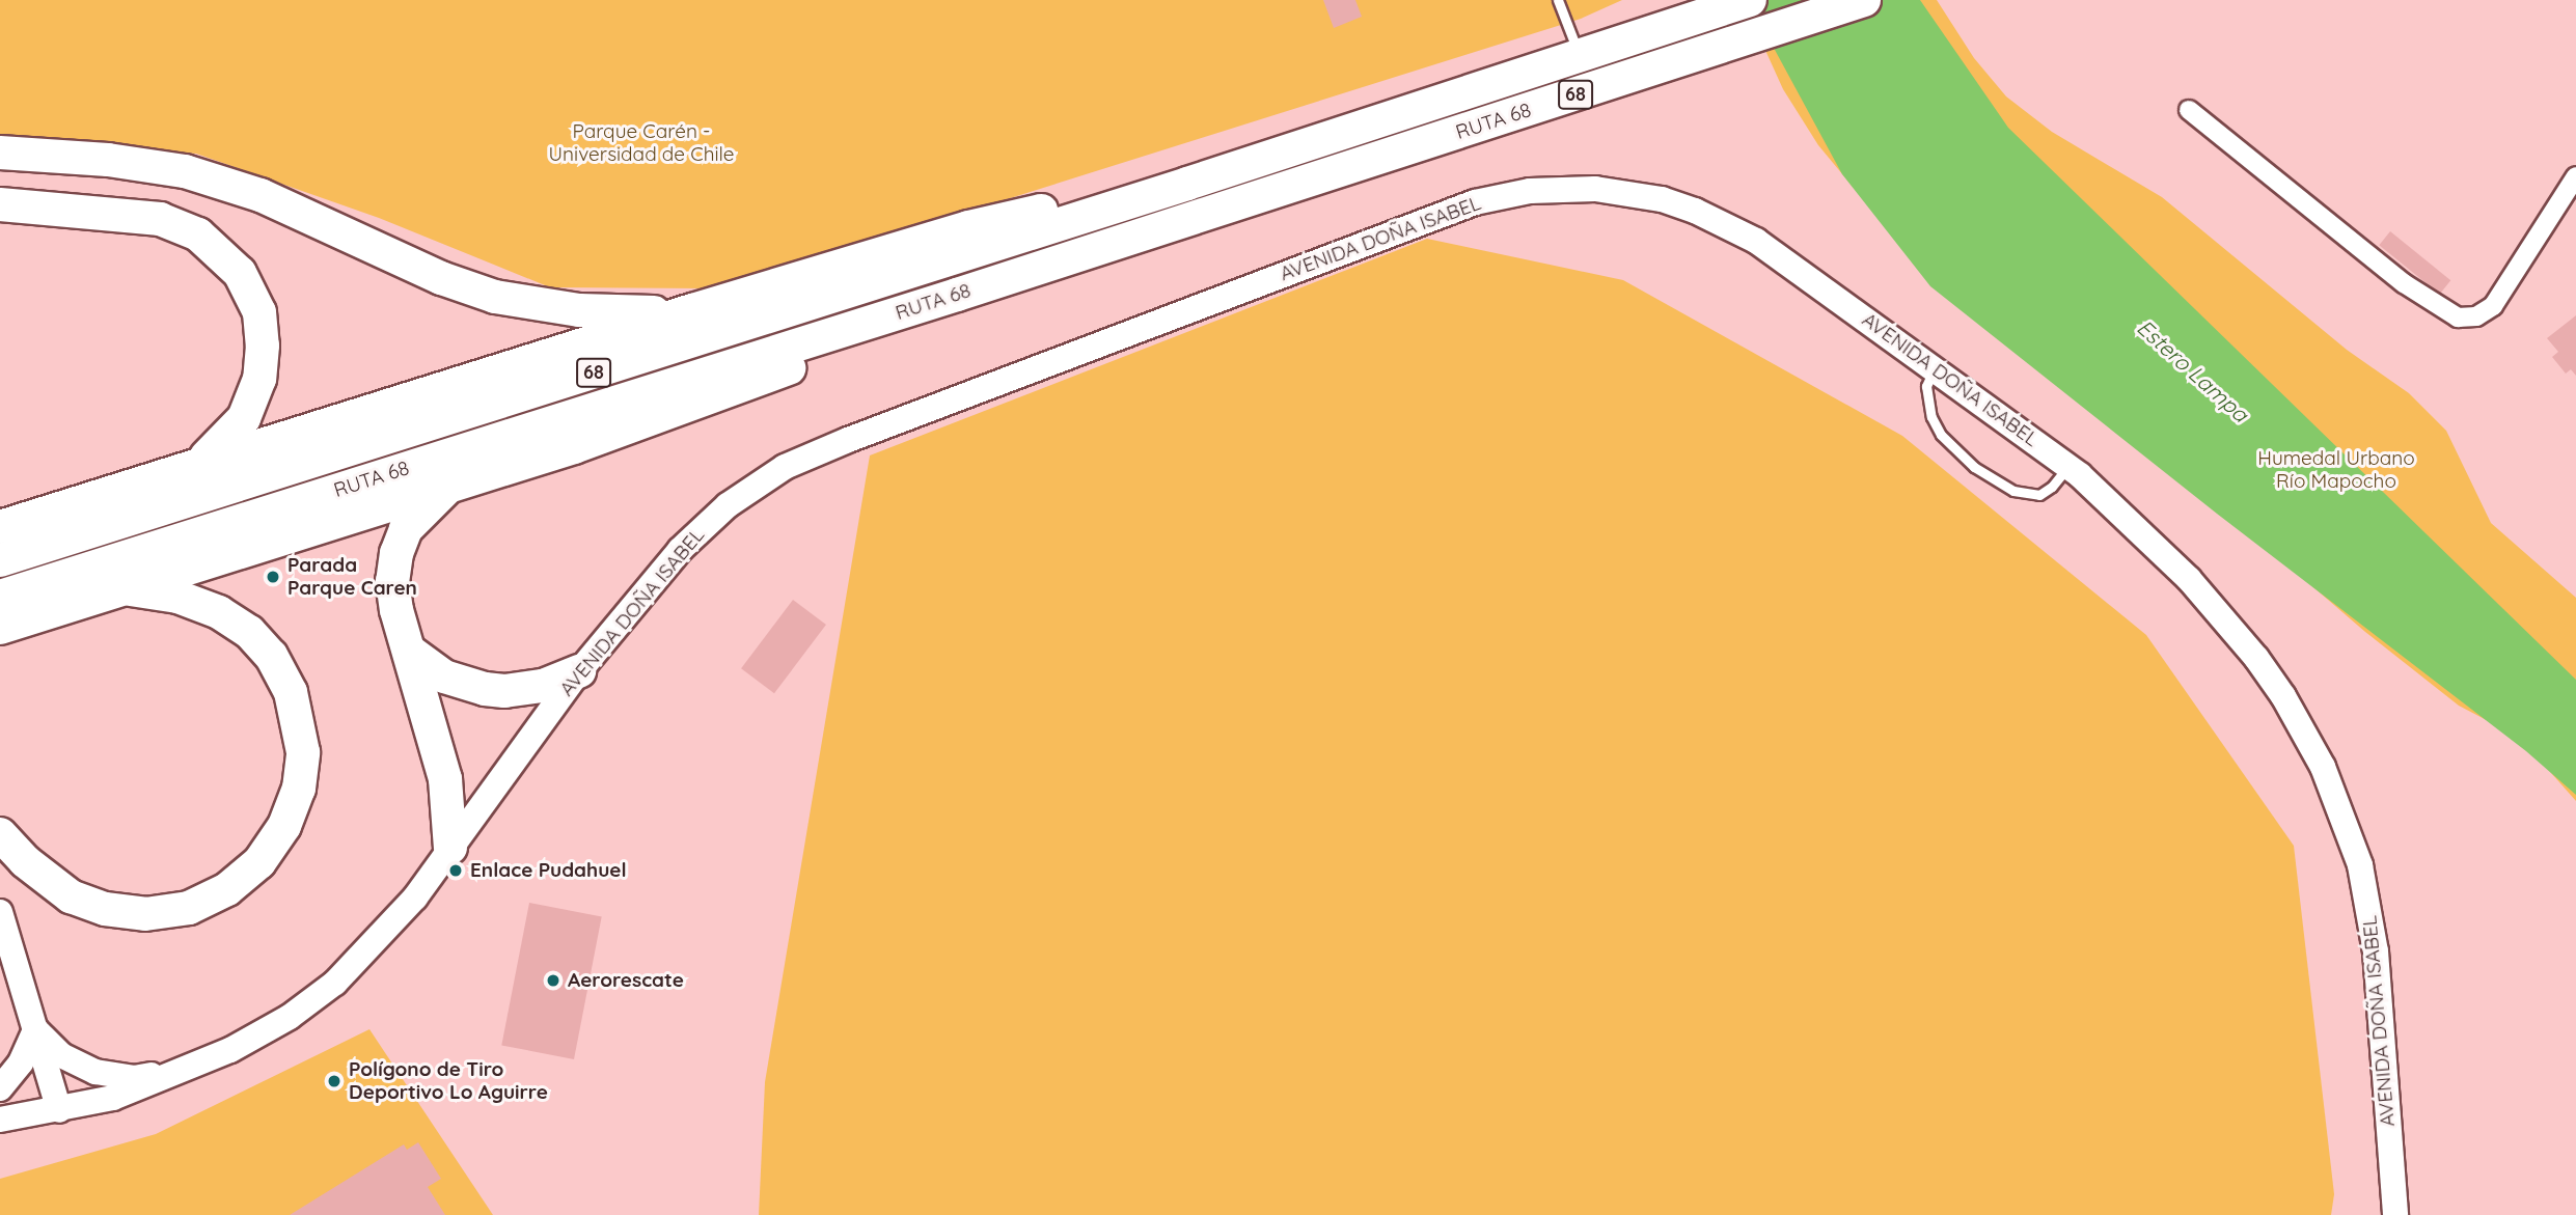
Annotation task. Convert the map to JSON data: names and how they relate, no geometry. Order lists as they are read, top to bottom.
{
  "streets": {
    "highway": ["68", "RUTA 68"],
    "street": ["AVENIDA DOÑA ISABEL"]
  },
  "water": ["Estero Lampa"],
  "parks": ["Parque Carén - Universidad de Chile", "Humedal Urbano Río Mapocho"],
  "places": [
    "Parada Parque Caren",
    "Enlace Pudahuel",
    "Aerorescate",
    "Polígono de Tiro Deportivo Lo Aguirre"
  ]
}
